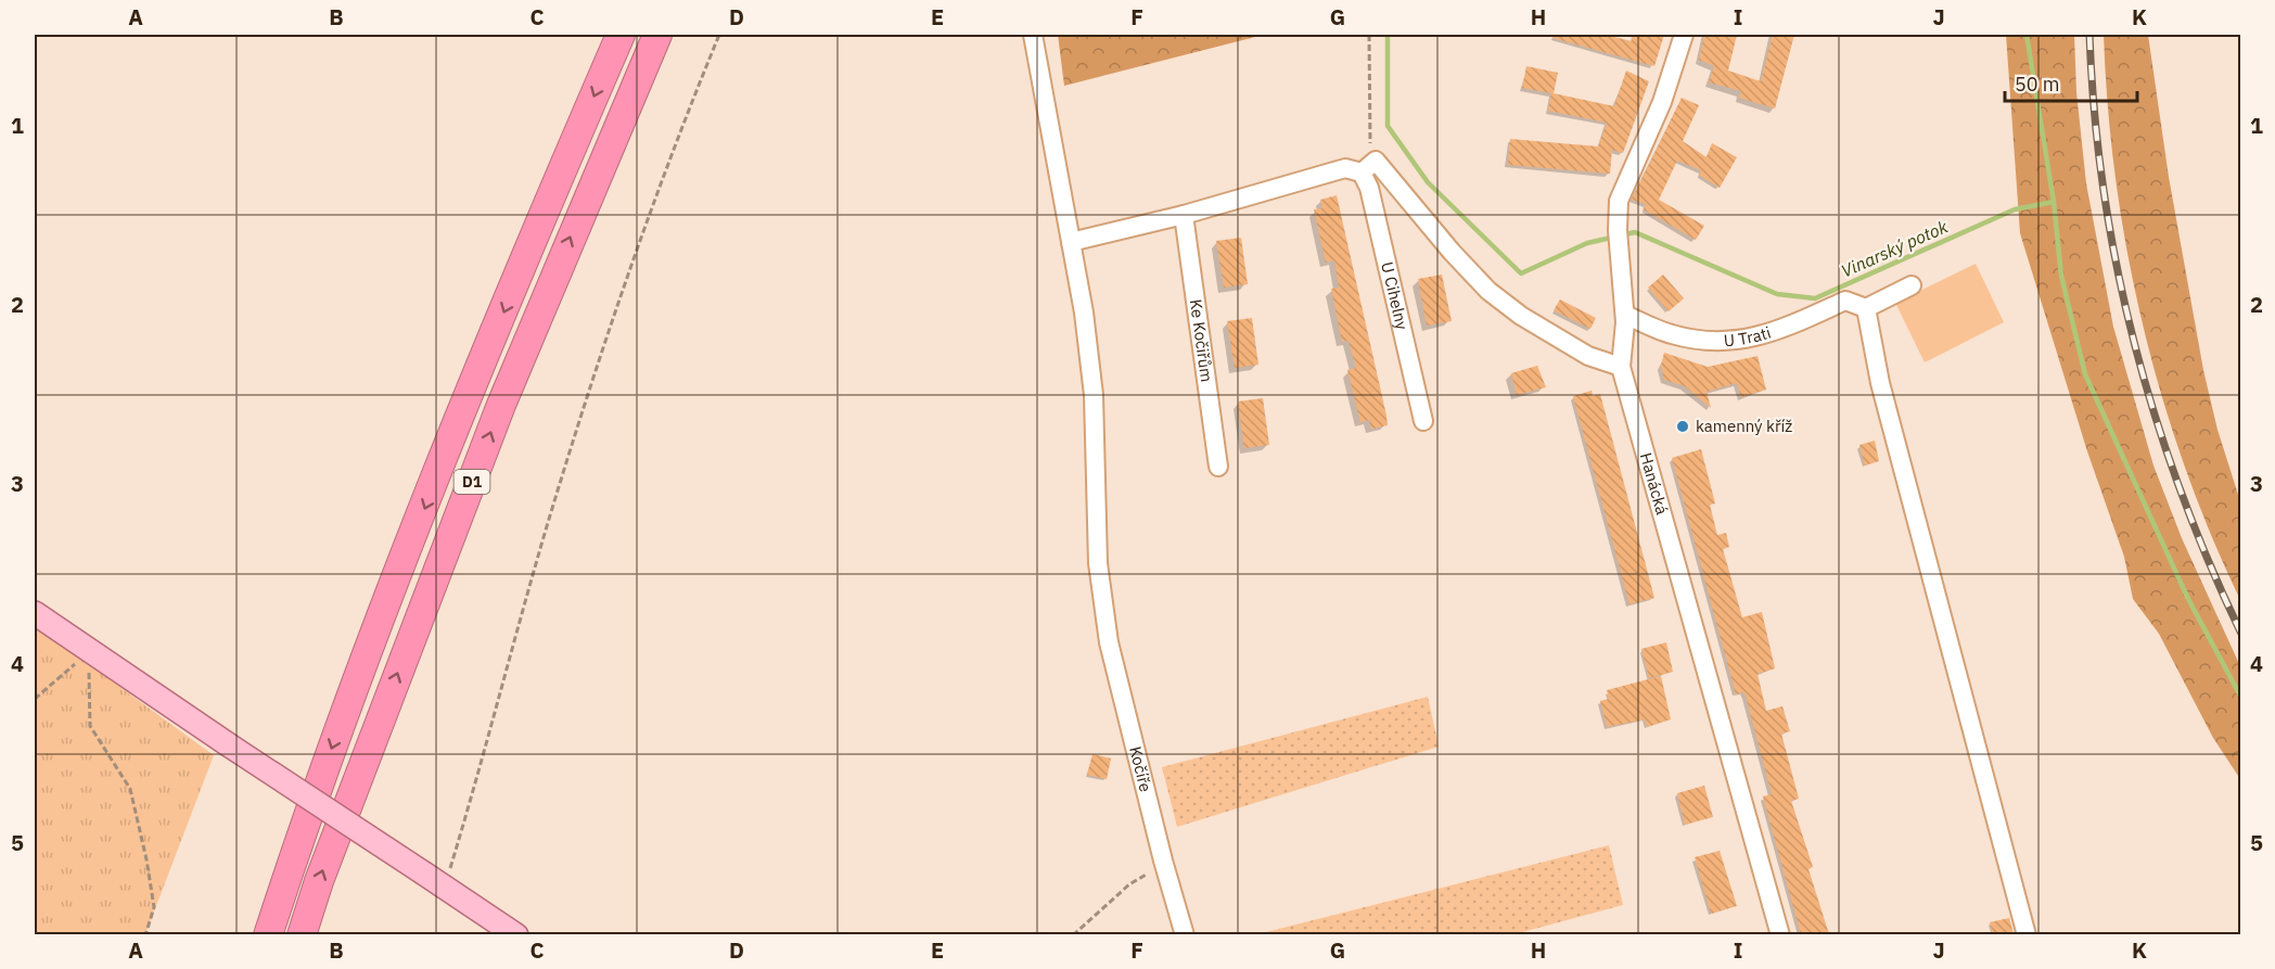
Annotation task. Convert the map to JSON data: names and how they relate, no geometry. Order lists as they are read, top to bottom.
{
  "streets": {
    "highway": ["D1"],
    "street": [
      "U Cihelny",
      "U Trati",
      "Ke Kočiřům",
      "Hanácká",
      "Kočíře"
    ]
  },
  "crossings": [
    ["U Trati", "Hanácká"]
  ],
  "water": ["Vinarský potok"],
  "places": ["kamenný kříž"],
  "scale_bar": "50 m",
  "grid": {
    "columns": [
      "A",
      "B",
      "C",
      "D",
      "E",
      "F",
      "G",
      "H",
      "I",
      "J",
      "K"
    ],
    "rows": [
      "1",
      "2",
      "3",
      "4",
      "5"
    ]
  }
}
